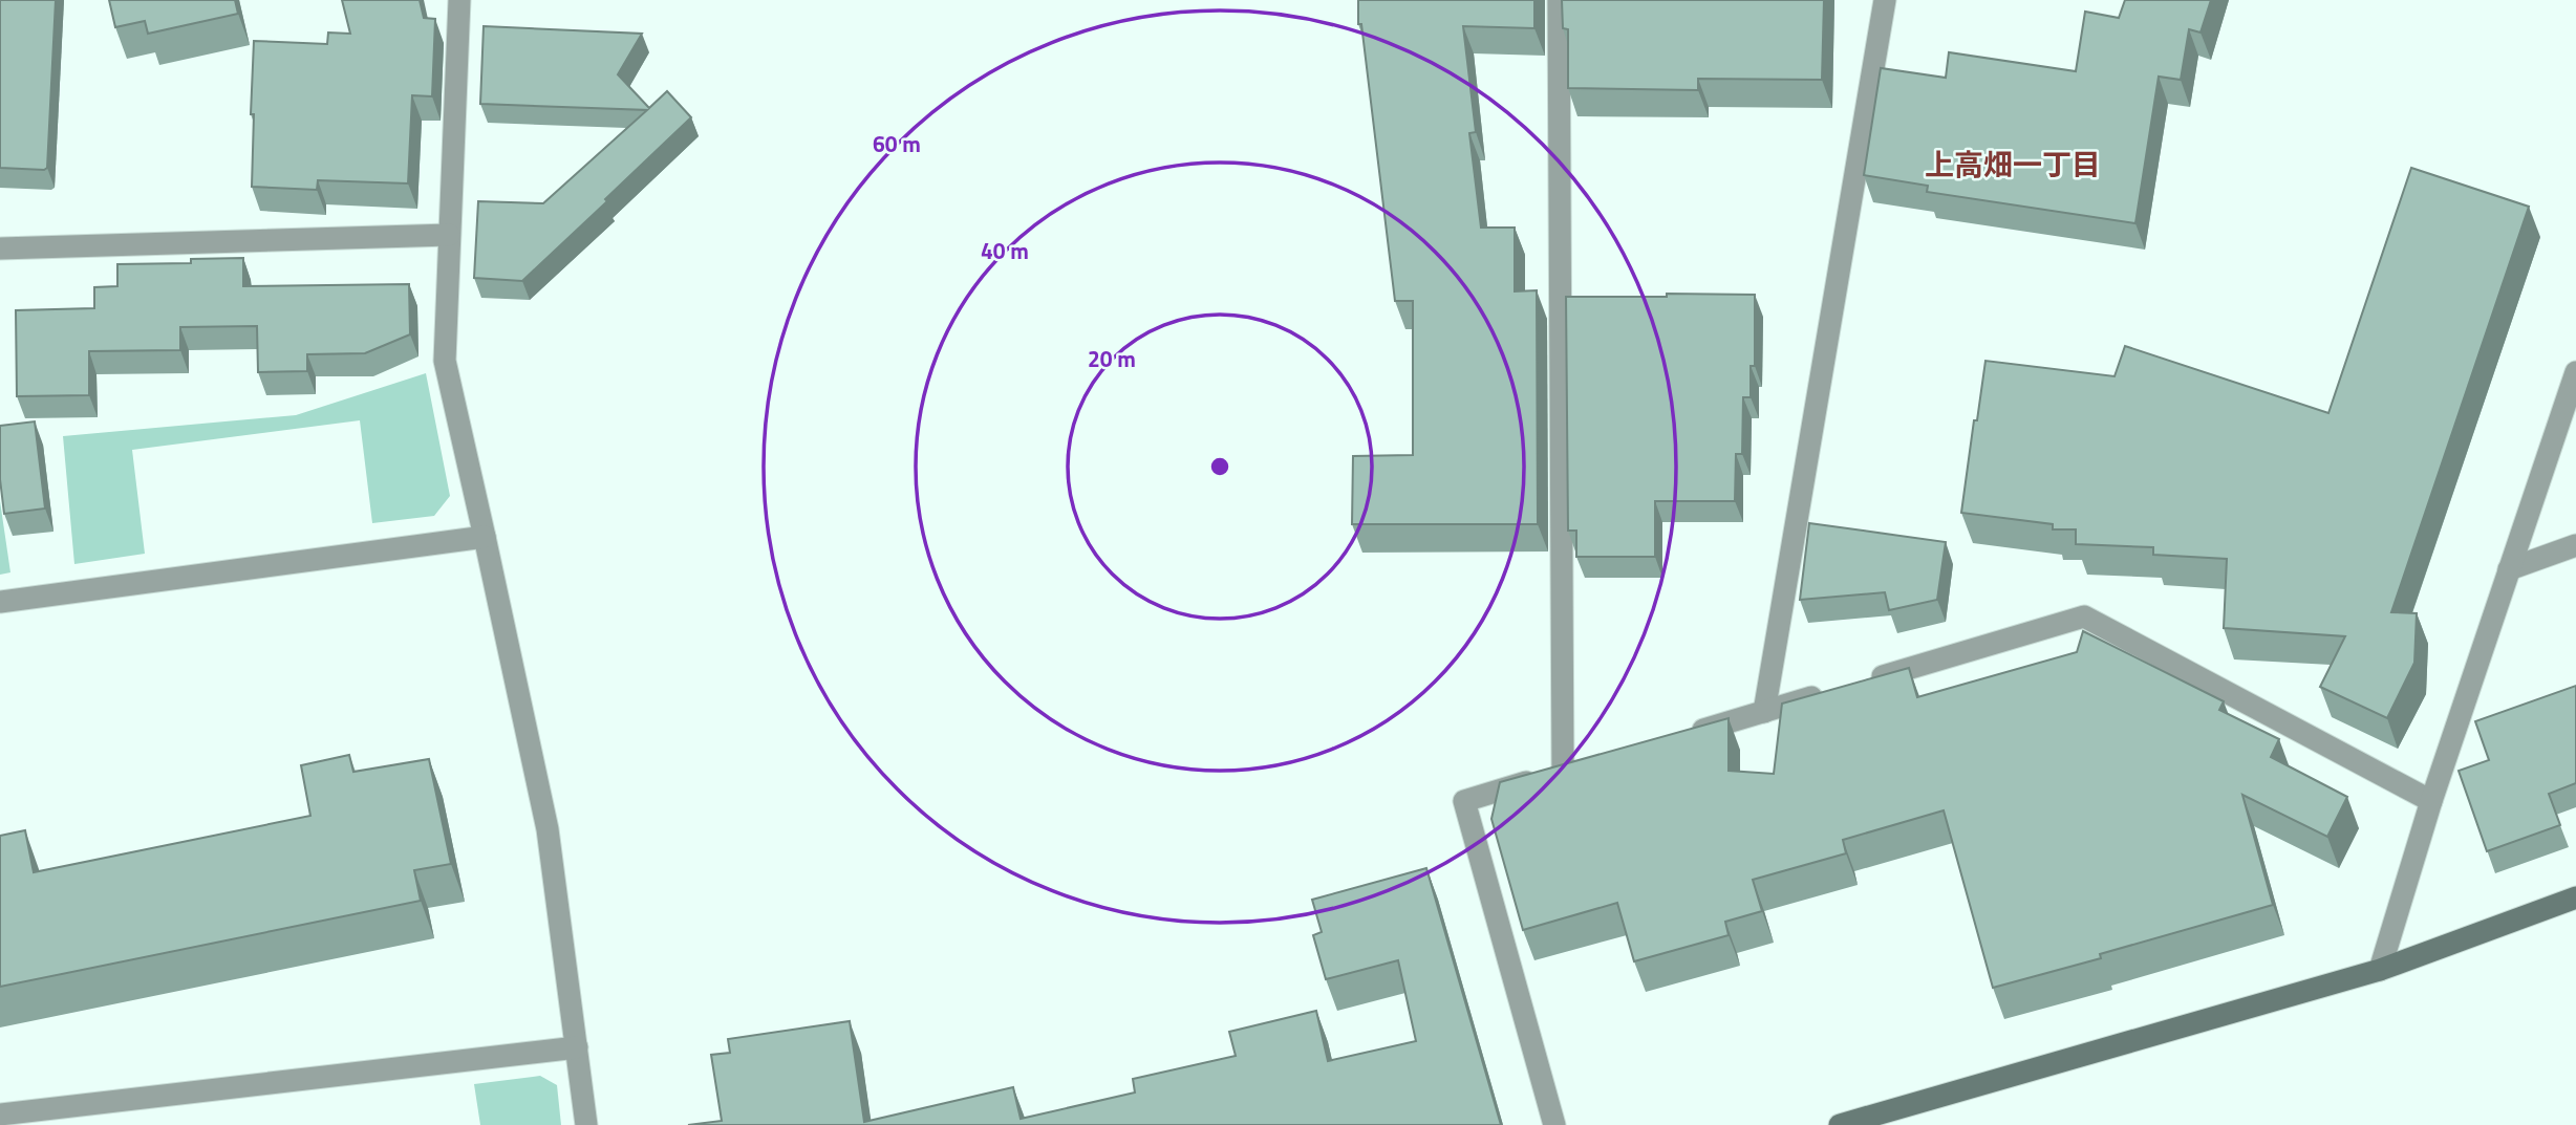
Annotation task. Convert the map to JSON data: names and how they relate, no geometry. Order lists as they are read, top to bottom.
{
  "districts": ["上高畑一丁目"],
  "rings": ["60 m", "40 m", "20 m"]
}
